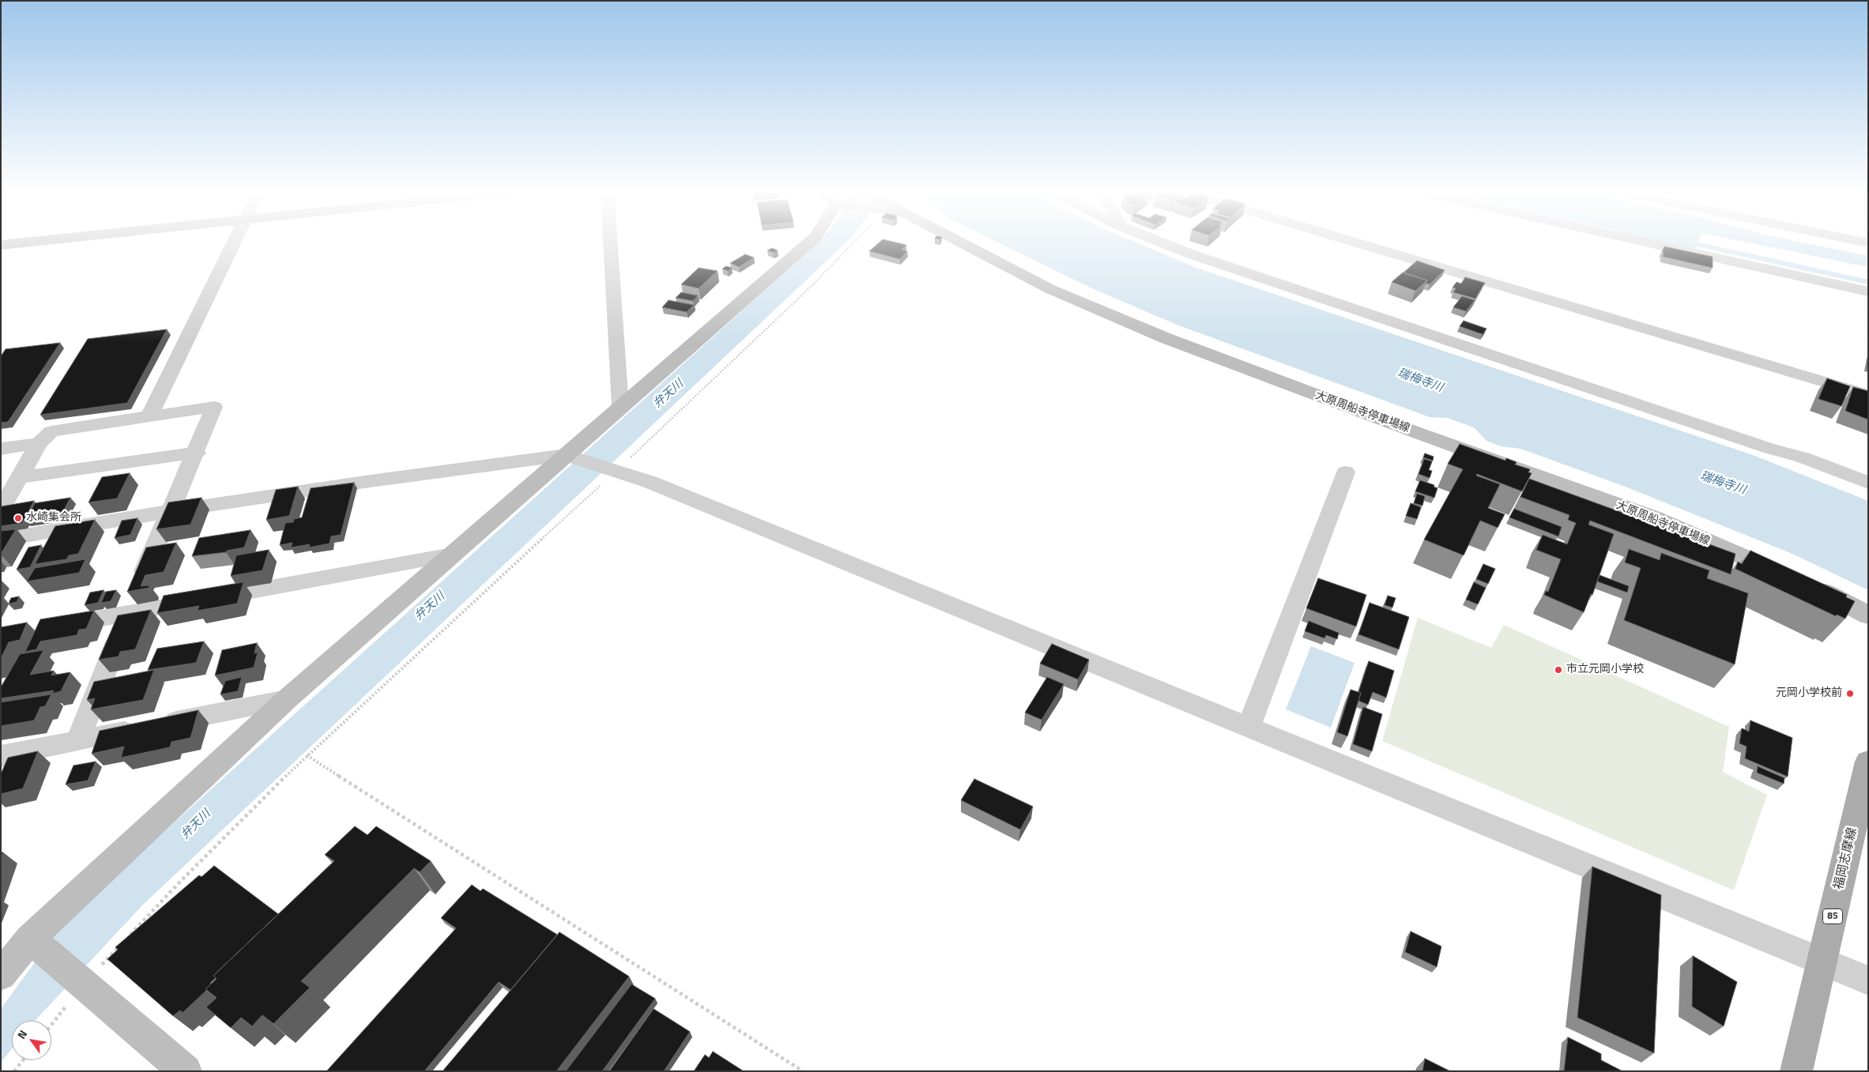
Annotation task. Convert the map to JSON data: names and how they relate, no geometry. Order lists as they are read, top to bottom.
{
  "streets": {
    "main road": ["福岡志摩線", "85"],
    "street": ["大原周船寺停車場線"]
  },
  "water": ["瑞梅寺川", "弁天川"],
  "places": ["水崎集会所", "市立元岡小学校", "元岡小学校前"],
  "north": "top left"
}
